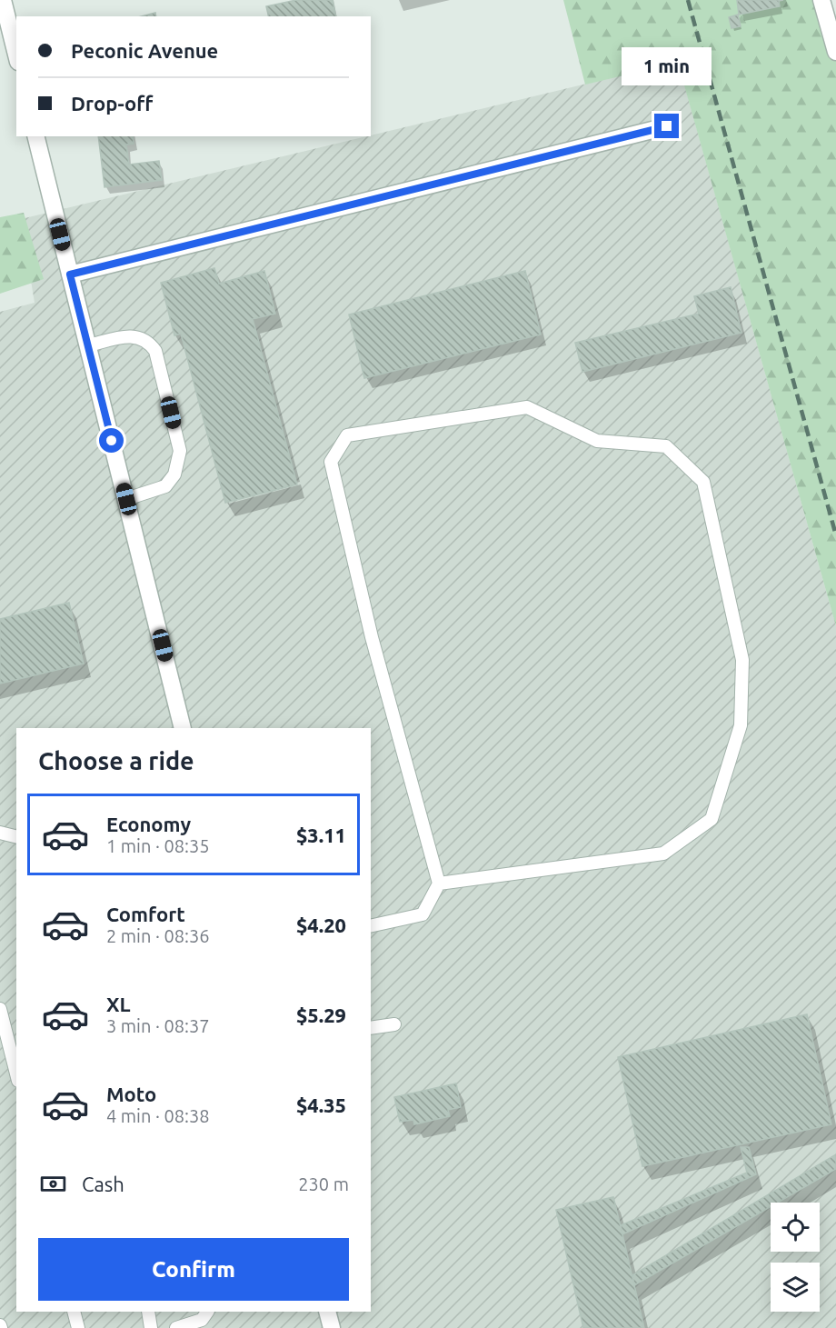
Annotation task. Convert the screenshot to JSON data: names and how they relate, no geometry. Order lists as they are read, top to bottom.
{
  "page": {
    "banner": ["Peconic Avenue", "Drop-off"],
    "bubble": "1 min",
    "heading": "Choose a ride",
    "list": [
      {
        "name": "Economy",
        "note": "1 min · 08:35",
        "value": "$3.11"
      },
      {
        "name": "Comfort",
        "note": "2 min · 08:36",
        "value": "$4.20"
      },
      {
        "name": "XL",
        "note": "3 min · 08:37",
        "value": "$5.29"
      },
      {
        "name": "Moto",
        "note": "4 min · 08:38",
        "value": "$4.35"
      }
    ],
    "pay": ["Cash", "230 m"],
    "buttons": "Confirm"
  }
}
